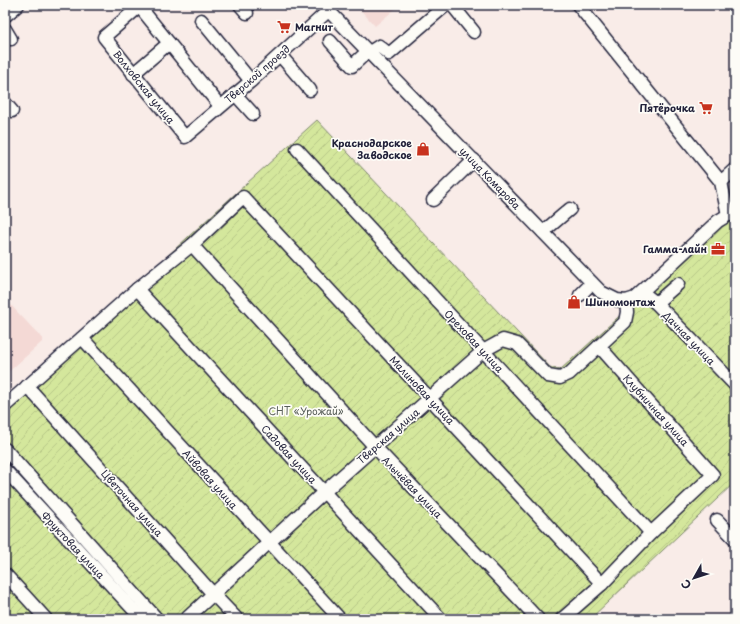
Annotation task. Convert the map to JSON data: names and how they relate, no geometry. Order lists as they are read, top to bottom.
{
  "streets": {
    "street": [
      "Тверской проезд",
      "Волховская улица",
      "улица Комарова",
      "Дачная улица",
      "Ореховая улица",
      "Малиновая улица",
      "Клубничная улица",
      "Тверская улица",
      "Садовая улица",
      "Айвовая улица",
      "Алычёвая улица",
      "Цветочная улица",
      "Фруктовая улица"
    ]
  },
  "crossings": [
    ["Тверской проезд", "Волховская улица"],
    ["Тверской проезд", "улица Комарова"],
    ["улица Комарова", "Тверская улица"],
    ["Ореховая улица", "Клубничная улица"],
    ["Ореховая улица", "Тверская улица"],
    ["Малиновая улица", "Тверская улица"],
    ["Малиновая улица", "Алычёвая улица"],
    ["Клубничная улица", "Тверская улица"],
    ["Тверская улица", "Садовая улица"],
    ["Тверская улица", "Айвовая улица"],
    ["Тверская улица", "Алычёвая улица"],
    ["Тверская улица", "Цветочная улица"]
  ],
  "parks": ["СНТ «Урожай»"],
  "places": {
    "supermarket": ["Магнит", "Пятёрочка"],
    "shop": ["Краснодарское Заводское", "Шиномонтаж"],
    "office": ["Гамма-лайн"]
  },
  "north": "bottom left"
}
